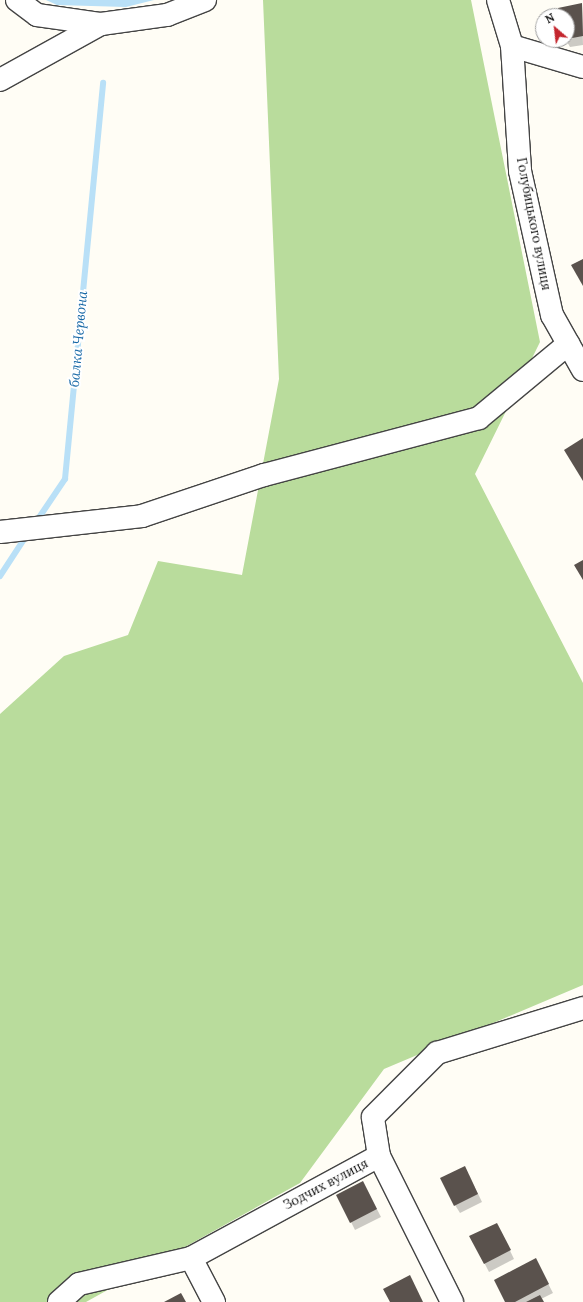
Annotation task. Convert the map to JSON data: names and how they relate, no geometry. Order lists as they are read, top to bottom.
{
  "streets": {
    "street": ["Голубицького вулиця", "Зодчих вулиця"]
  },
  "water": ["балка Червона"],
  "north": "top left"
}
